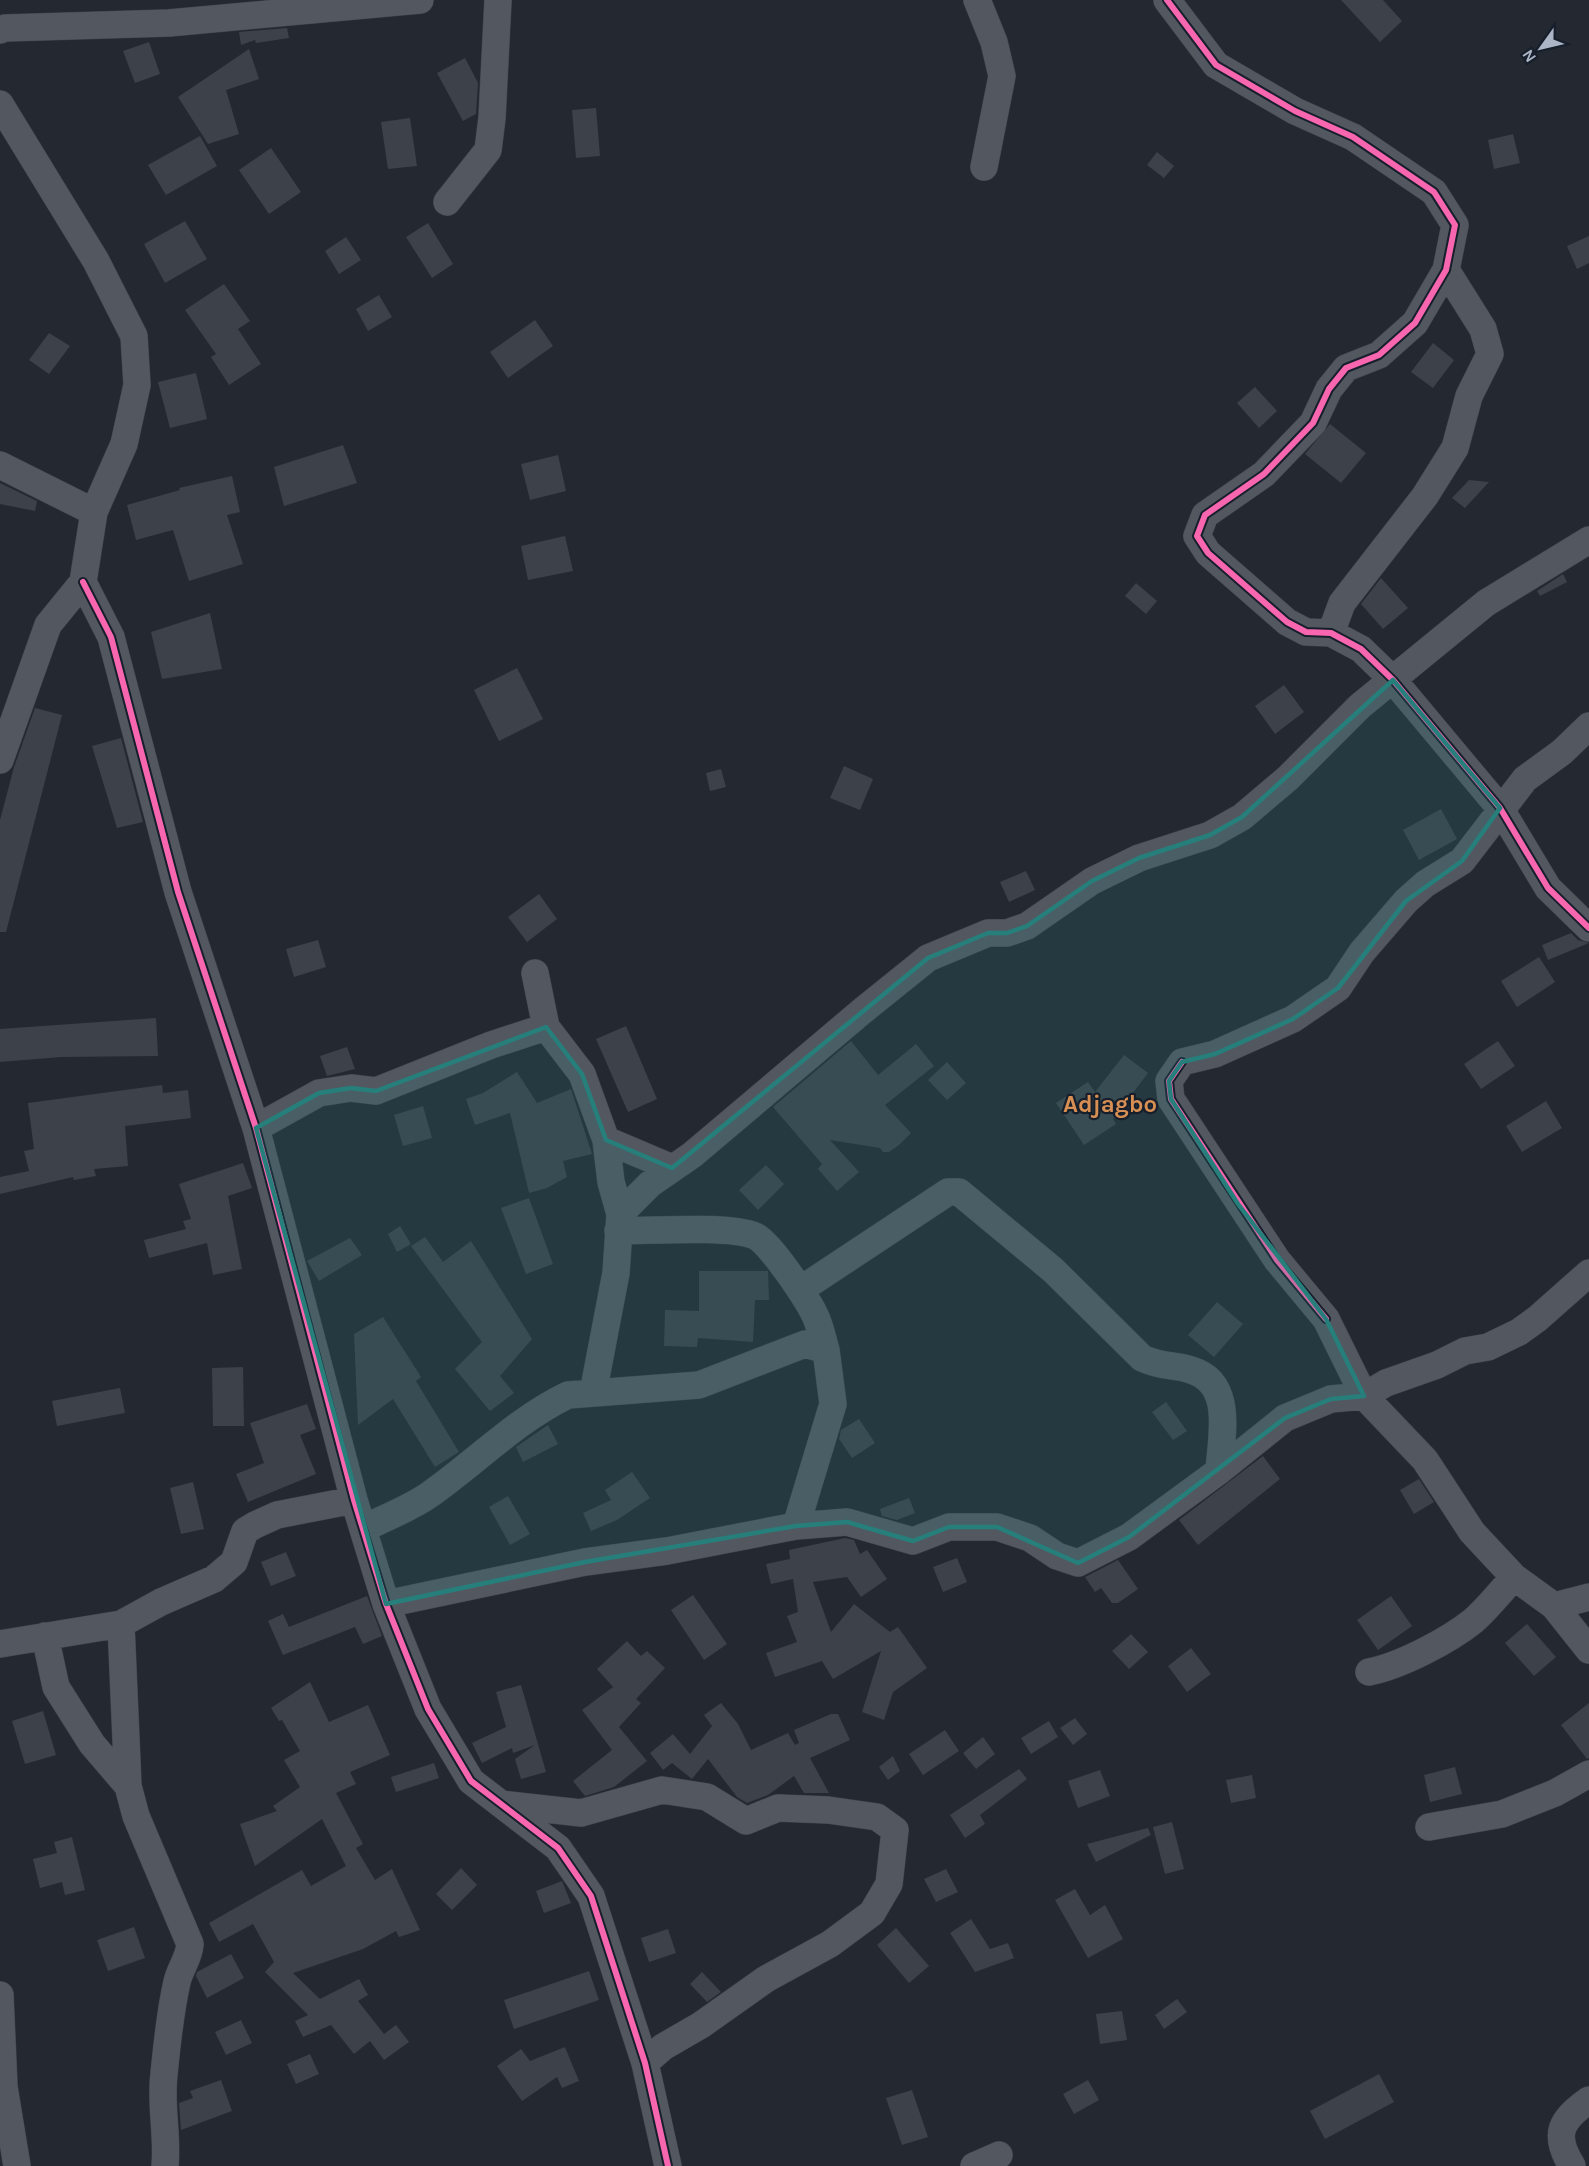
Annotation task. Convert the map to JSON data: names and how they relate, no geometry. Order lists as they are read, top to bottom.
{
  "districts": ["Adjagbo"],
  "north": "bottom left"
}
